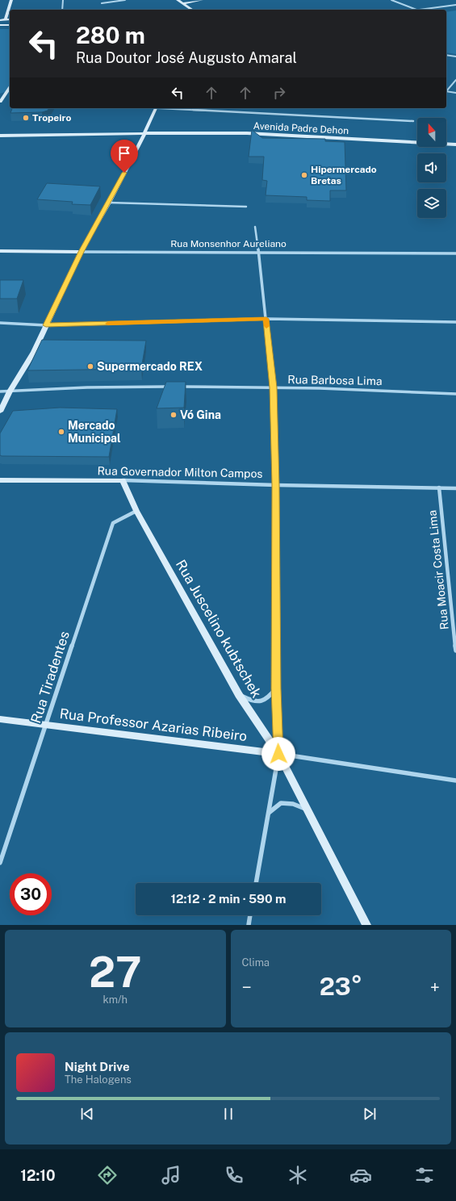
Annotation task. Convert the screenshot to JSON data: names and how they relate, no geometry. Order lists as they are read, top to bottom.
{
  "streets": {
    "main road": [
      "Avenida Padre Dehon",
      "Rua Monsenhor Aureliano",
      "Rua Governador Milton Campos",
      "Rua Juscelino kubtschek",
      "Rua Professor Azarias Ribeiro"
    ],
    "street": ["Rua Barbosa Lima", "Rua Moacir Costa Lima", "Rua Tiradentes"]
  },
  "crossings": [
    ["Rua Governador Milton Campos", "Rua Moacir Costa Lima"],
    ["Rua Governador Milton Campos", "Rua Juscelino kubtschek"],
    ["Rua Juscelino kubtschek", "Rua Tiradentes"],
    ["Rua Juscelino kubtschek", "Rua Professor Azarias Ribeiro"],
    ["Rua Tiradentes", "Rua Professor Azarias Ribeiro"]
  ],
  "places": [
    "Tropeiro",
    "Hipermercado Bretas",
    "Supermercado REX",
    "Vó Gina",
    "Mercado Municipal"
  ],
  "north": "top",
  "page": {
    "turn": ["280 m", "Rua Doutor José Augusto Amaral"],
    "limit": "30",
    "trip": "12:12 · 2 min · 590 m",
    "tile": [
      ["27", "km/h"],
      "Clima"
    ],
    "heat": ["−", "23°", "+"],
    "song": ["Night Drive", "The Halogens"],
    "tabs": "12:10"
  }
}
